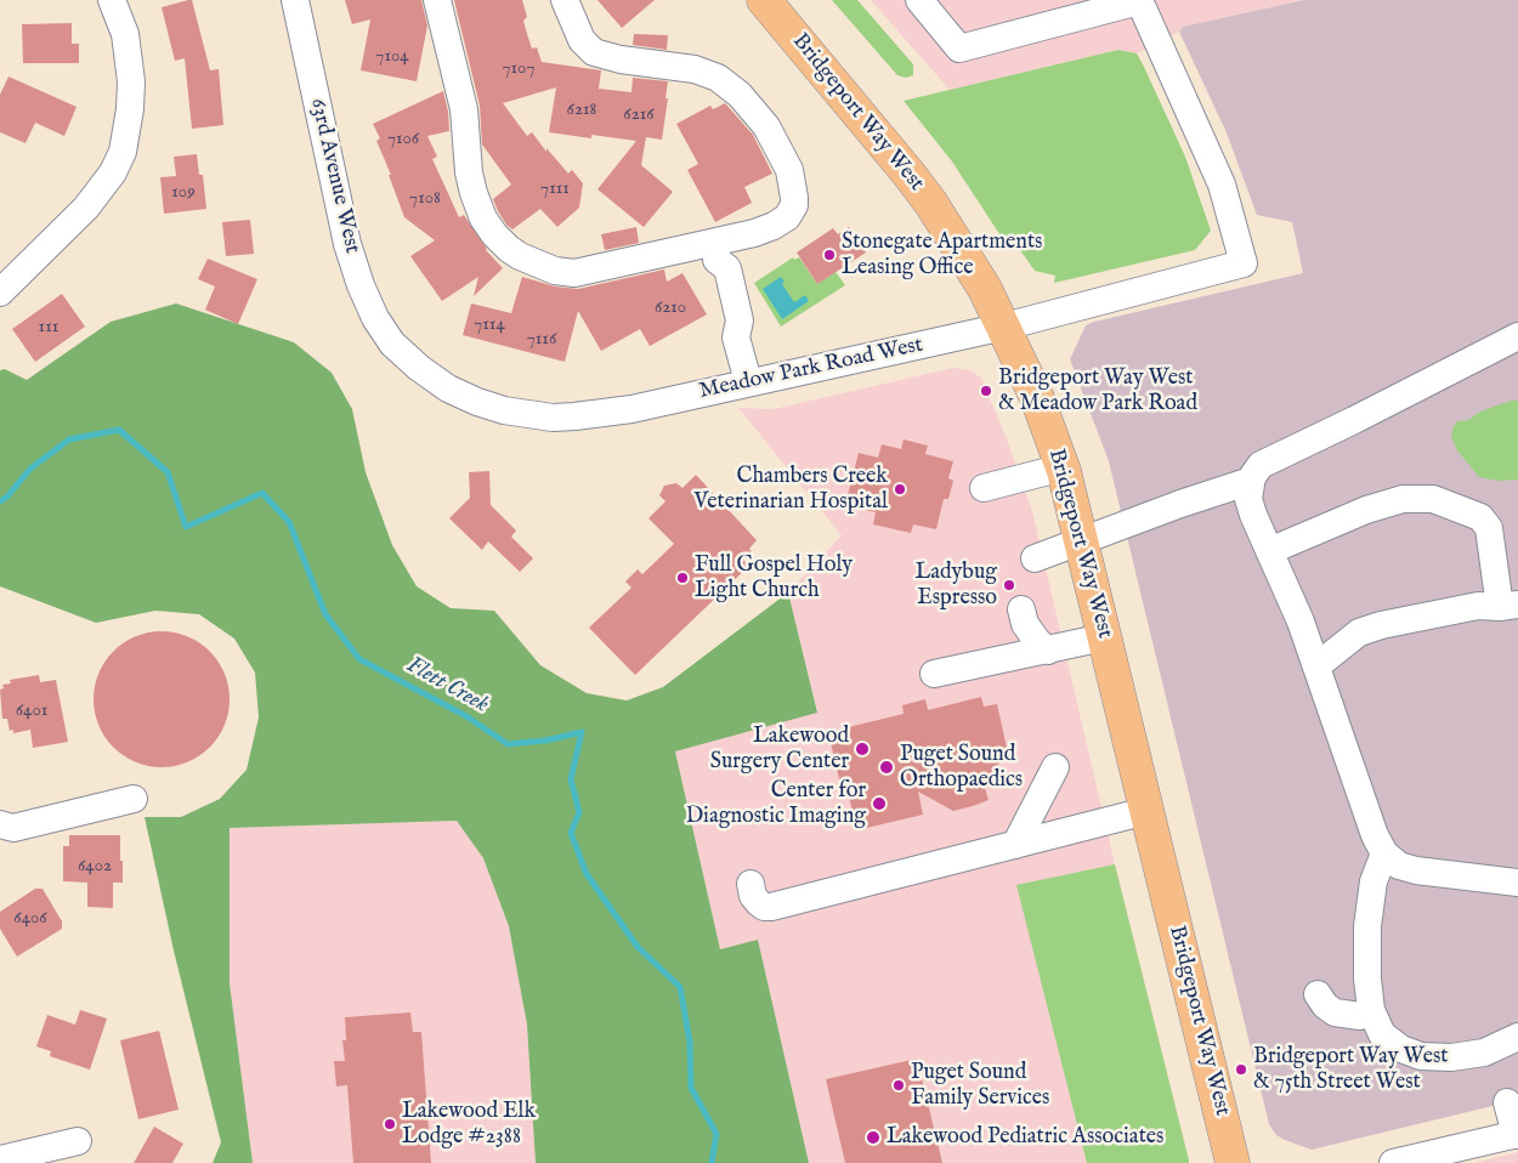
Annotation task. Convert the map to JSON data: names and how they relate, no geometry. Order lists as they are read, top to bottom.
{
  "streets": {
    "main road": ["Bridgeport Way West"],
    "street": ["63rd Avenue West", "Meadow Park Road West"]
  },
  "crossings": [
    ["Bridgeport Way West", "Meadow Park Road West"],
    ["63rd Avenue West", "Meadow Park Road West"]
  ],
  "water": ["Flett Creek"],
  "places": [
    "Stonegate Apartments Leasing Office",
    "Bridgeport Way West & Meadow Park Road",
    "Chambers Creek Veterinarian Hospital",
    "Full Gospel Holy Light Church",
    "Ladybug Espresso",
    "Lakewood Surgery Center",
    "Puget Sound Orthopaedics",
    "Center for Diagnostic Imaging",
    "Bridgeport Way West & 75th Street West",
    "Puget Sound Family Services",
    "Lakewood Elk Lodge #2388",
    "Lakewood Pediatric Associates"
  ],
  "house_numbers": [
    "7104",
    "7107",
    "6218",
    "6216",
    "7106",
    "7111",
    "109",
    "7108",
    "6210",
    "7114",
    "111",
    "7116",
    "6401",
    "6402",
    "6406"
  ]
}
